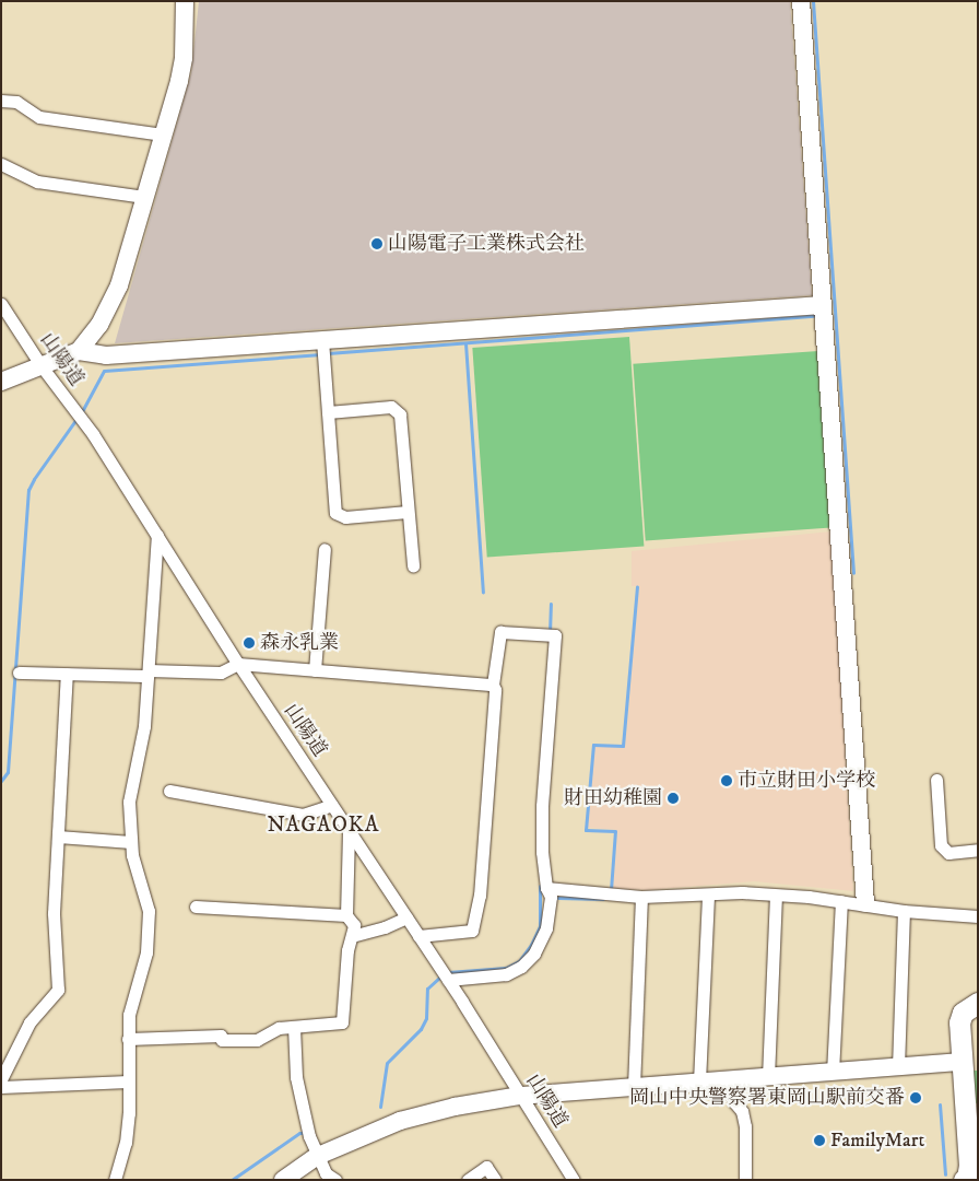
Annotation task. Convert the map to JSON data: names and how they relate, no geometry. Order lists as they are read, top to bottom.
{
  "streets": {
    "street": ["山陽道"]
  },
  "districts": ["NAGAOKA"],
  "places": [
    "山陽電子工業株式会社",
    "森永乳業",
    "市立財田小学校",
    "財田幼稚園",
    "岡山中央警察署東岡山駅前交番",
    "FamilyMart"
  ]
}
